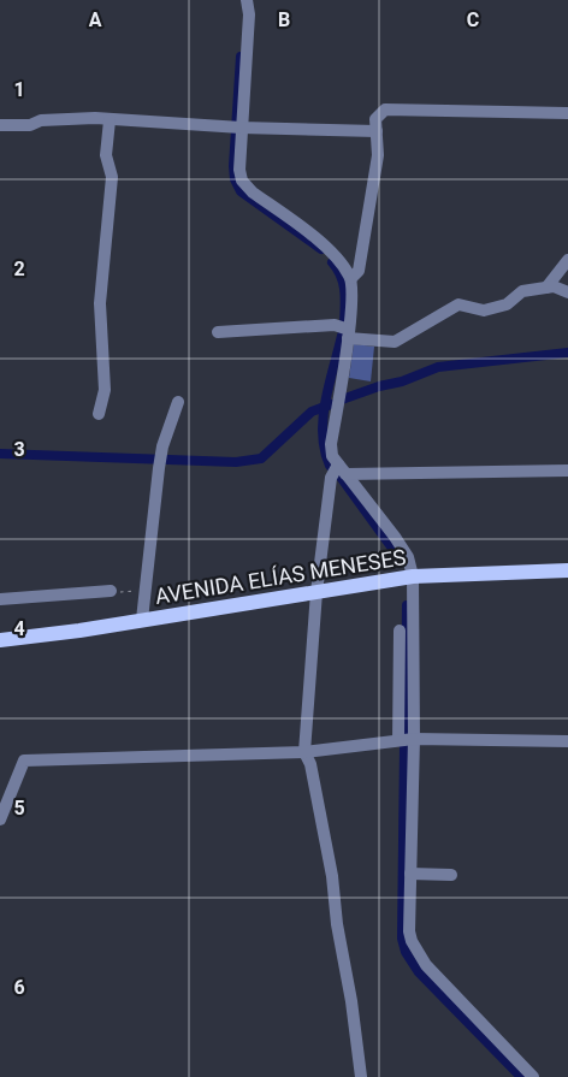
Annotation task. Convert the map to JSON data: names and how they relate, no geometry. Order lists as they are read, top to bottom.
{
  "streets": {
    "main road": ["AVENIDA ELÍAS MENESES"]
  },
  "grid": {
    "columns": ["A", "B", "C"],
    "rows": [
      "1",
      "2",
      "3",
      "4",
      "5",
      "6"
    ]
  }
}
